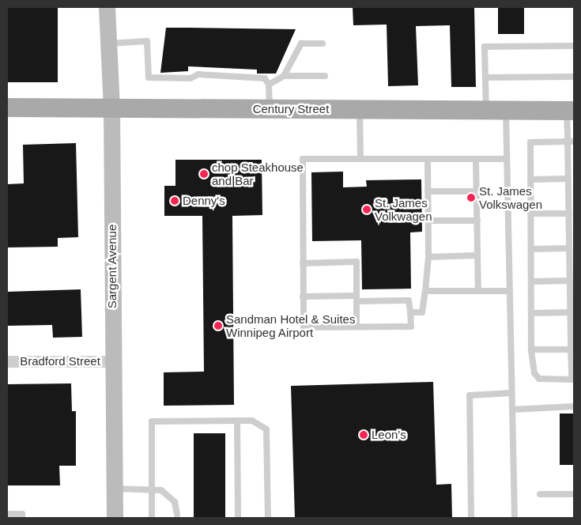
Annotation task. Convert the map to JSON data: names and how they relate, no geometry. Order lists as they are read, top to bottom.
{
  "streets": {
    "main road": ["Century Street", "Sargent Avenue"],
    "street": ["Bradford Street"]
  },
  "crossings": [
    ["Century Street", "Sargent Avenue"],
    ["Sargent Avenue", "Bradford Street"]
  ],
  "places": [
    "chop Steakhouse and Bar",
    "St. James Volkswagen",
    "Denny's",
    "St. James Volkwagen",
    "Sandman Hotel & Suites Winnipeg Airport",
    "Leon's"
  ]
}
